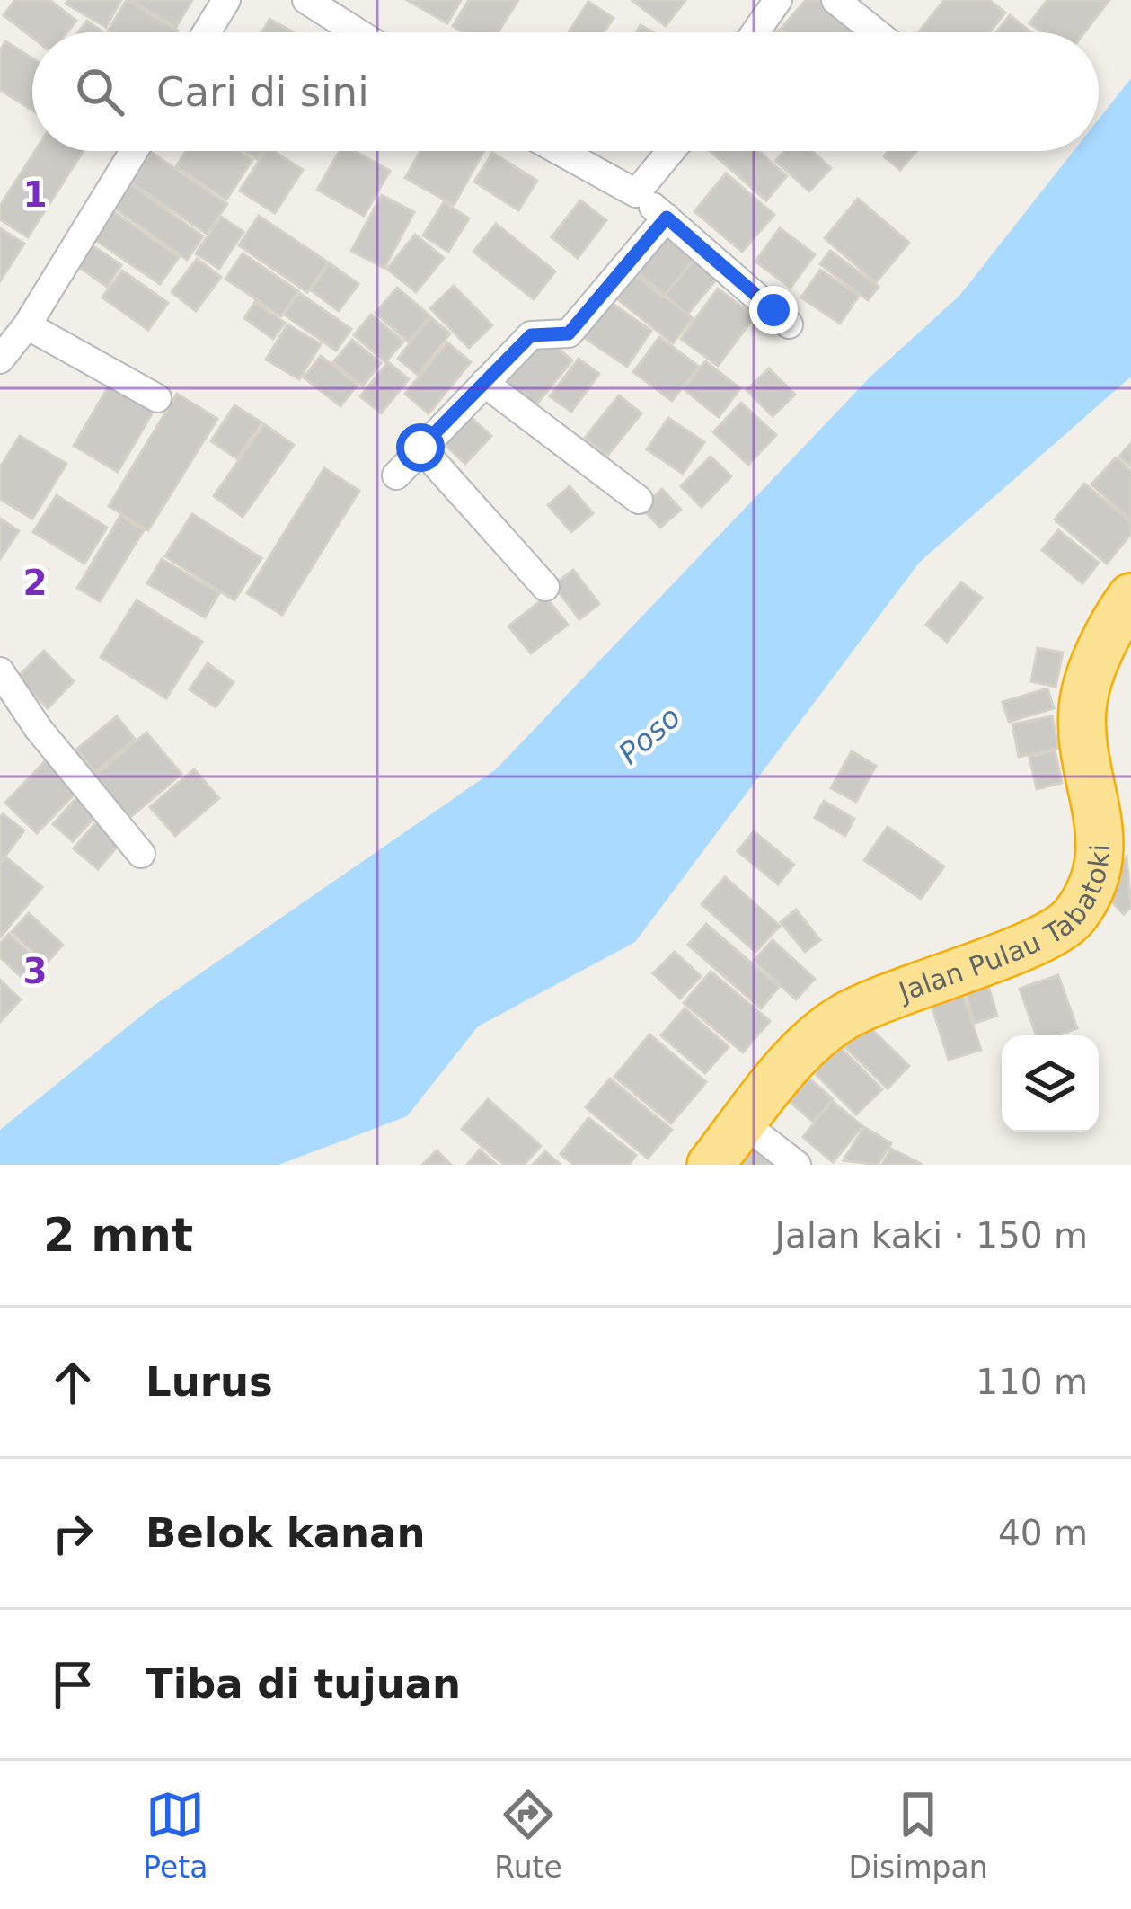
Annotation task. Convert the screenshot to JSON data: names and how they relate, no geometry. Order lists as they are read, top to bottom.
{
  "streets": {
    "highway": ["Jalan Pulau Tabatoki"]
  },
  "water": ["Poso"],
  "page": {
    "search": "Cari di sini",
    "heading": ["2 mnt", "Jalan kaki · 150 m"],
    "list": [
      ["Lurus", "110 m"],
      ["Belok kanan", "40 m"],
      "Tiba di tujuan"
    ],
    "nav": ["Peta", "Rute", "Disimpan"]
  },
  "grid": {
    "rows": ["1", "2", "3"]
  }
}
